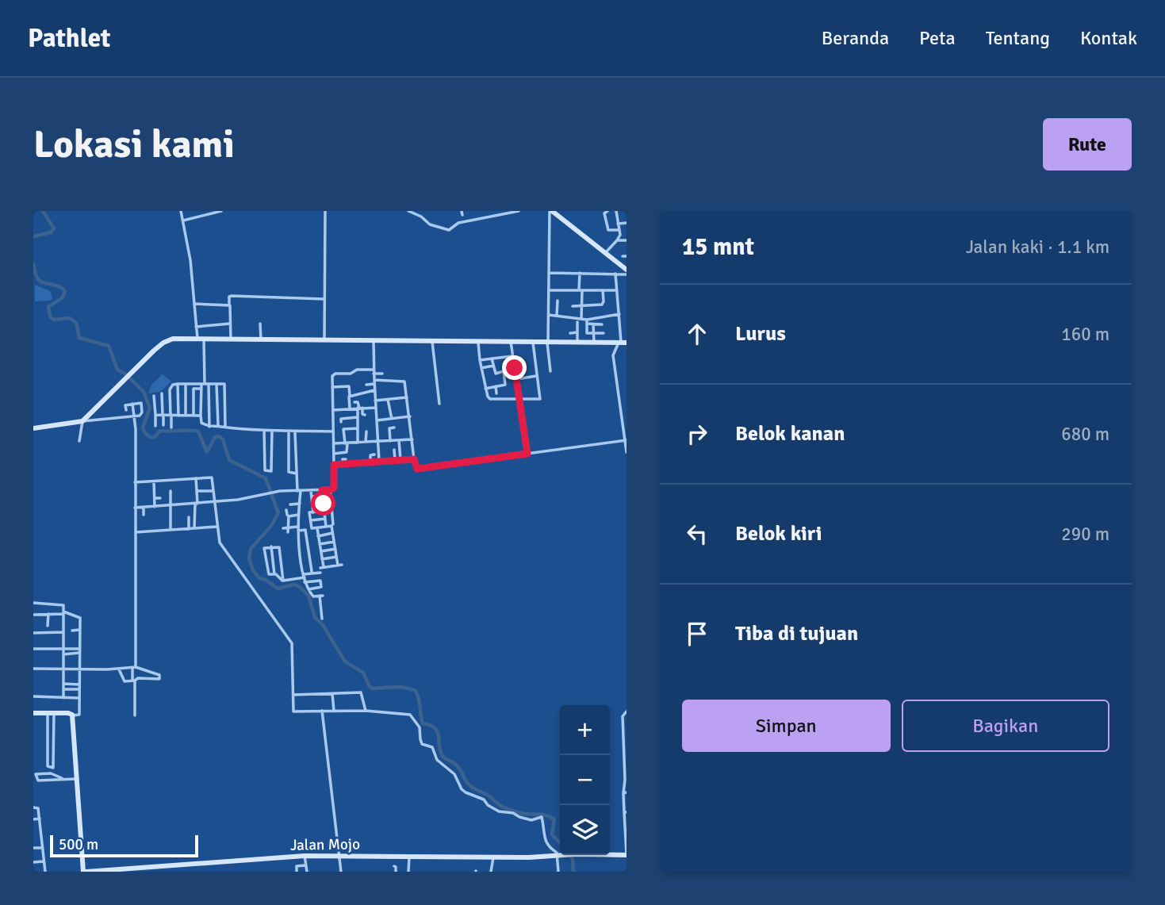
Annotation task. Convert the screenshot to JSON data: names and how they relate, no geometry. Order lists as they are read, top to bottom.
{
  "streets": {
    "main road": ["Jalan Mojo"]
  },
  "scale_bar": "500 m",
  "page": {
    "header": "Pathlet",
    "nav": [
      "Beranda",
      "Peta",
      "Tentang",
      "Kontak"
    ],
    "buttons": [
      "Rute",
      ["Simpan", "Bagikan"]
    ],
    "title": "Lokasi kami",
    "heading": ["15 mnt", "Jalan kaki · 1.1 km"],
    "list": [
      ["Lurus", "160 m"],
      ["Belok kanan", "680 m"],
      ["Belok kiri", "290 m"],
      "Tiba di tujuan"
    ],
    "map_buttons": ["+", "−"],
    "scale": "500 m"
  }
}
